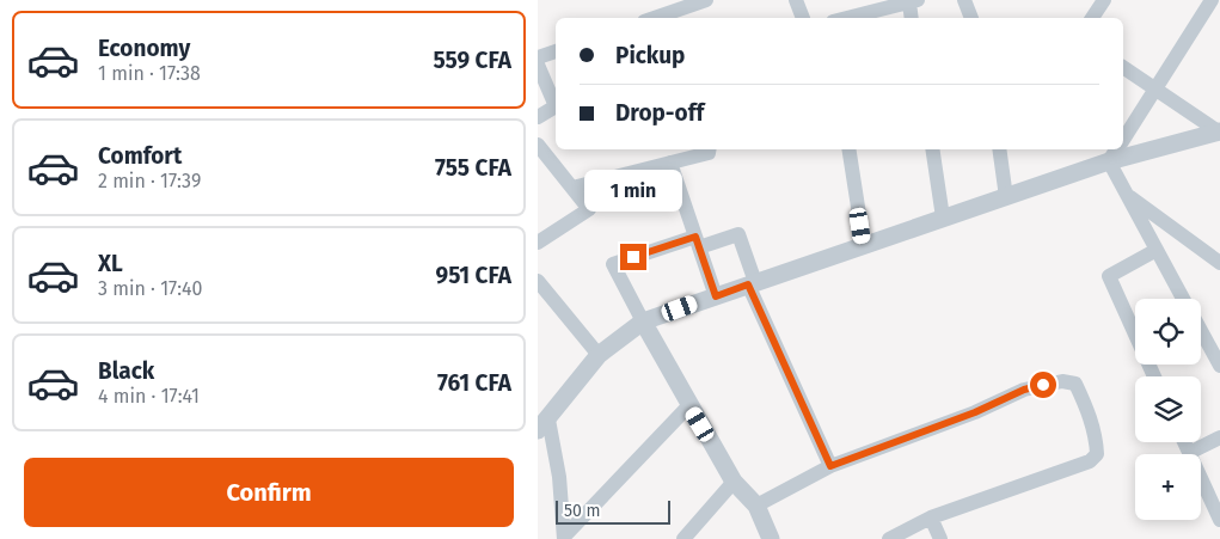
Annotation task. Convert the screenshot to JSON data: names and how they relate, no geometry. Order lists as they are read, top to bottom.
{
  "scale_bar": "50 m",
  "page": {
    "list": [
      {
        "name": "Economy",
        "note": "1 min · 17:38",
        "value": "559 CFA"
      },
      {
        "name": "Comfort",
        "note": "2 min · 17:39",
        "value": "755 CFA"
      },
      {
        "name": "XL",
        "note": "3 min · 17:40",
        "value": "951 CFA"
      },
      {
        "name": "Black",
        "note": "4 min · 17:41",
        "value": "761 CFA"
      }
    ],
    "banner": ["Pickup", "Drop-off"],
    "bubble": "1 min",
    "map_buttons": "+",
    "buttons": "Confirm",
    "scale": "50 m"
  }
}
